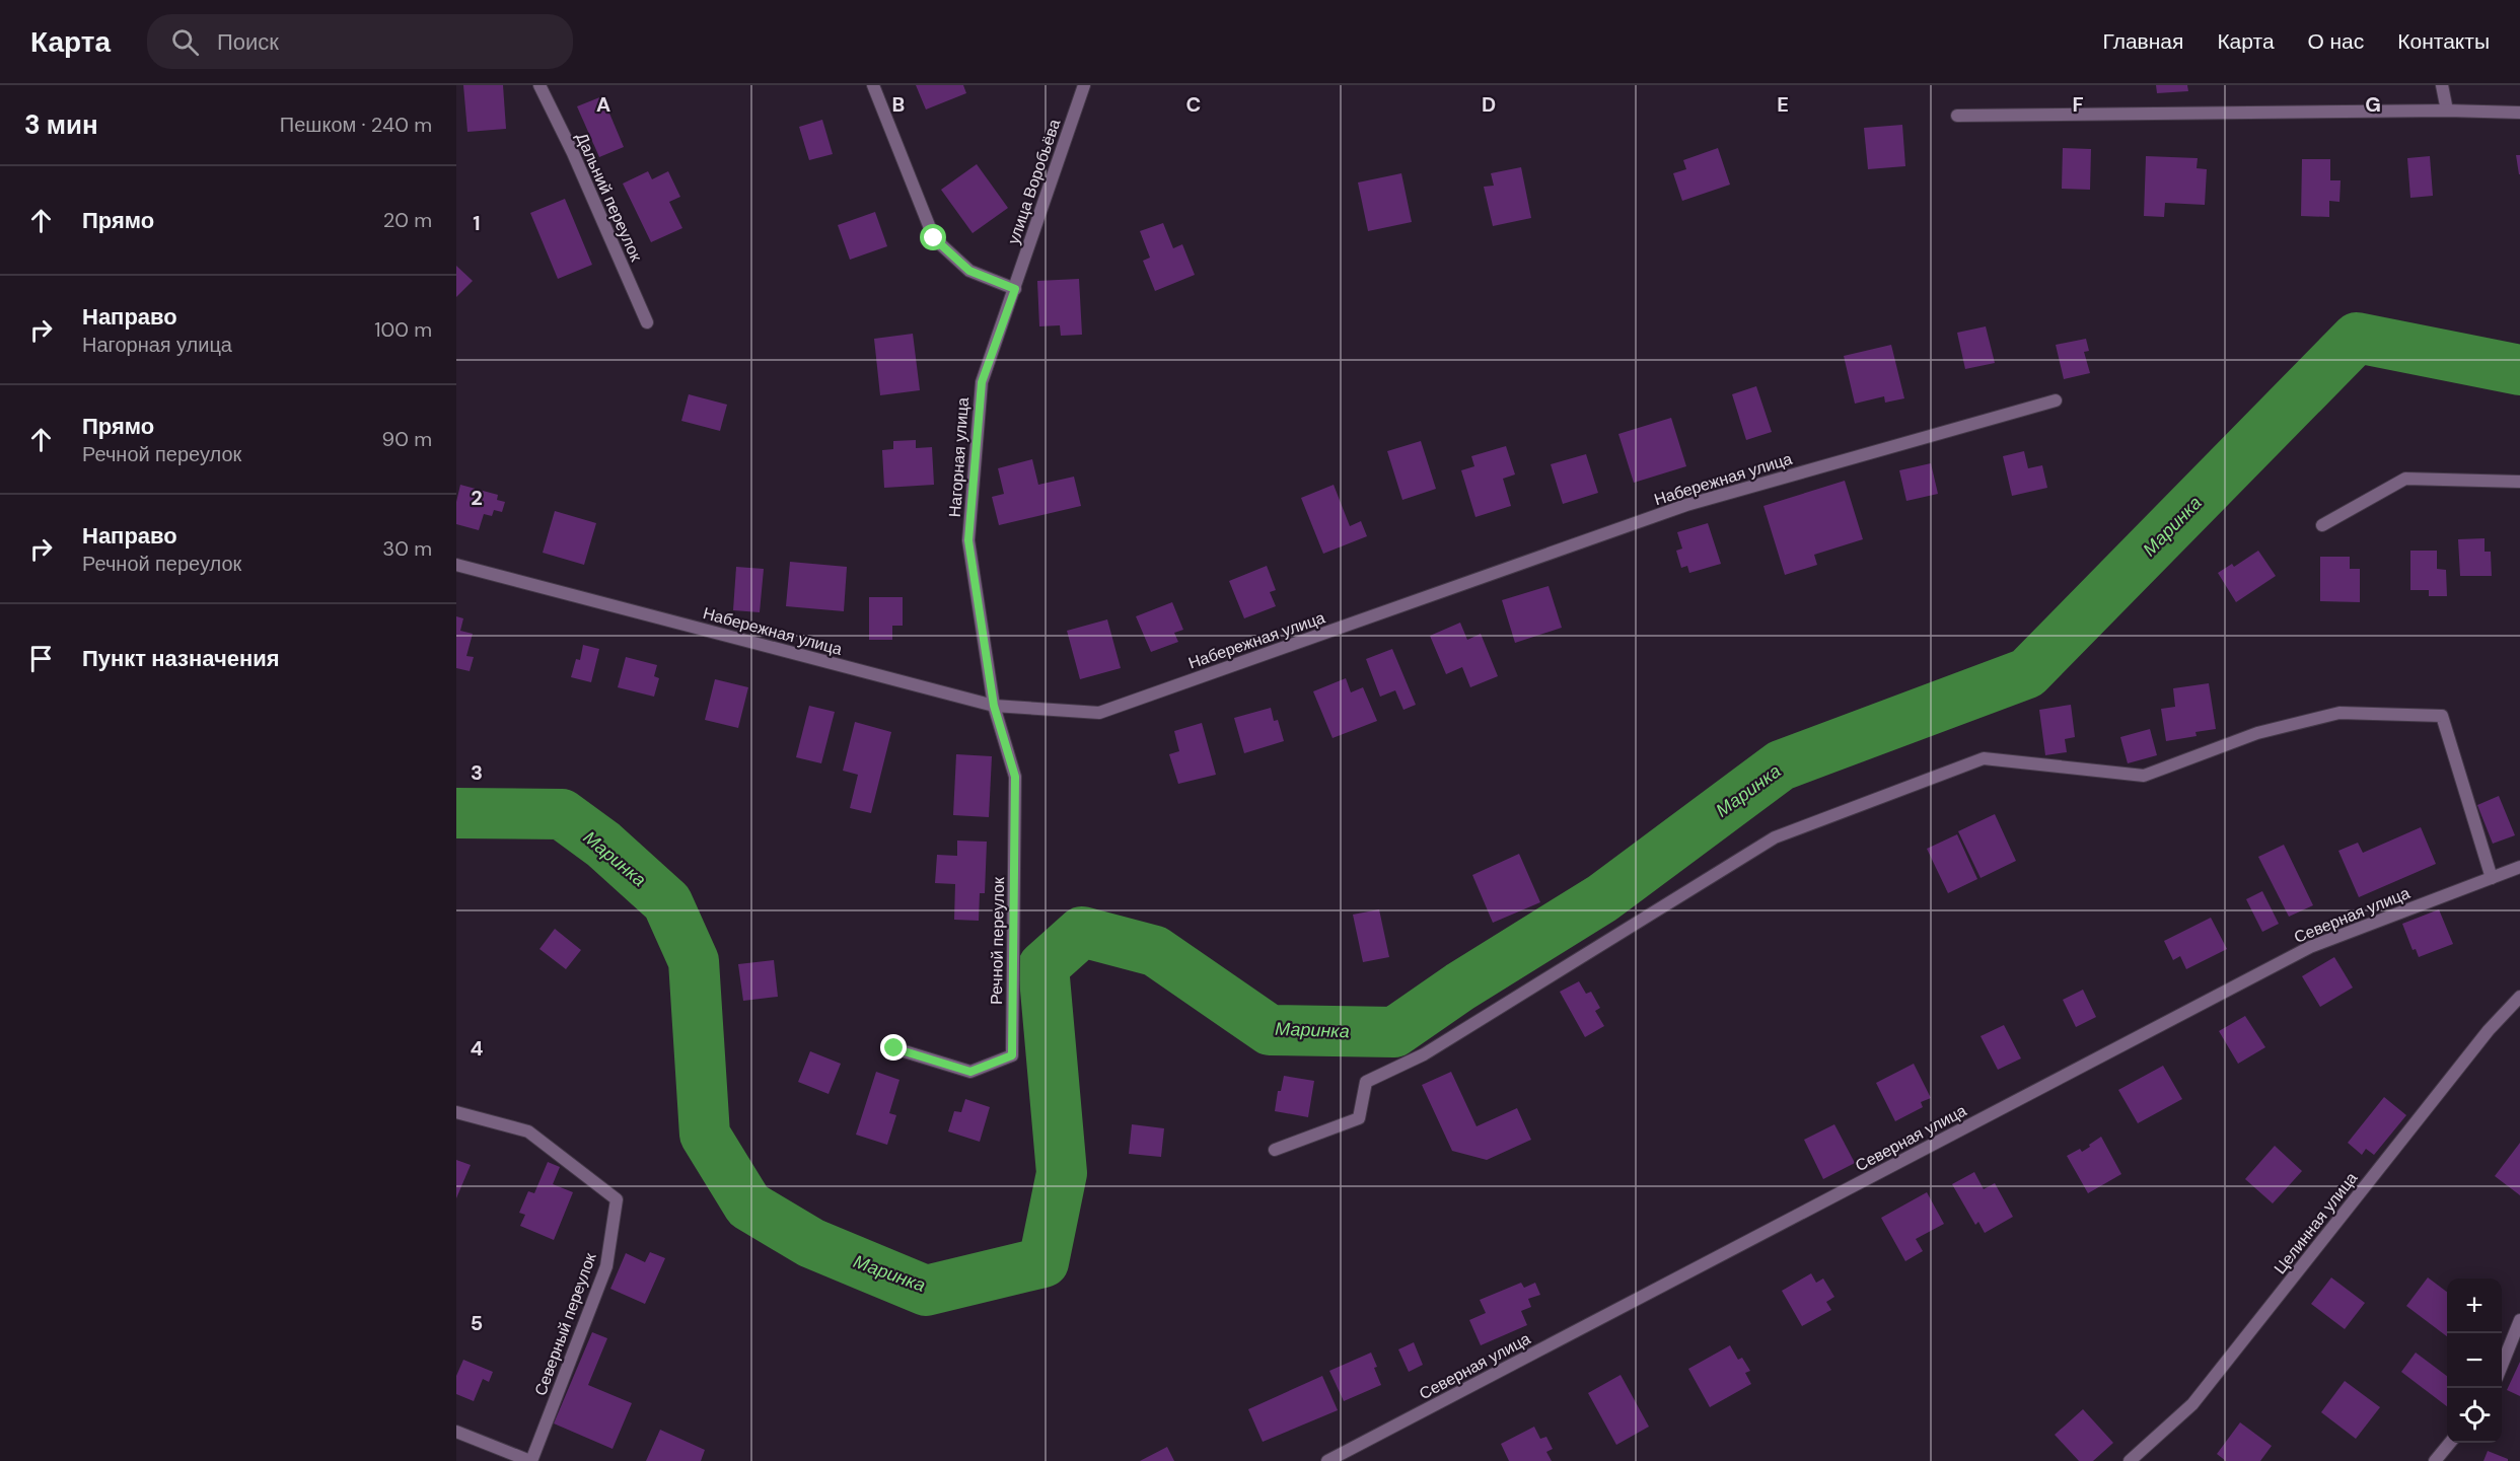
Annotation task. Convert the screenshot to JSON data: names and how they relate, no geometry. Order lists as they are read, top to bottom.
{
  "streets": {
    "street": [
      "улица Воробьёва",
      "Дальний переулок",
      "Нагорная улица",
      "Набережная улица",
      "Северная улица",
      "Речной переулок",
      "Целинная улица",
      "Северный переулок"
    ]
  },
  "crossings": [
    ["улица Воробьёва", "Нагорная улица"],
    ["Нагорная улица", "Набережная улица"],
    ["Нагорная улица", "Речной переулок"],
    ["Набережная улица", "Речной переулок"]
  ],
  "water": ["Маринка"],
  "page": {
    "header": "Карта",
    "search": "Поиск",
    "nav": [
      "Главная",
      "Карта",
      "О нас",
      "Контакты"
    ],
    "heading": ["3 мин", "Пешком · 240 m"],
    "list": [
      ["Прямо", "20 m"],
      ["Направо", "Нагорная улица", "100 m"],
      ["Прямо", "Речной переулок", "90 m"],
      ["Направо", "Речной переулок", "30 m"],
      "Пункт назначения"
    ],
    "map_buttons": ["+", "−"]
  },
  "grid": {
    "columns": [
      "A",
      "B",
      "C",
      "D",
      "E",
      "F",
      "G"
    ],
    "rows": [
      "1",
      "2",
      "3",
      "4",
      "5"
    ]
  }
}
